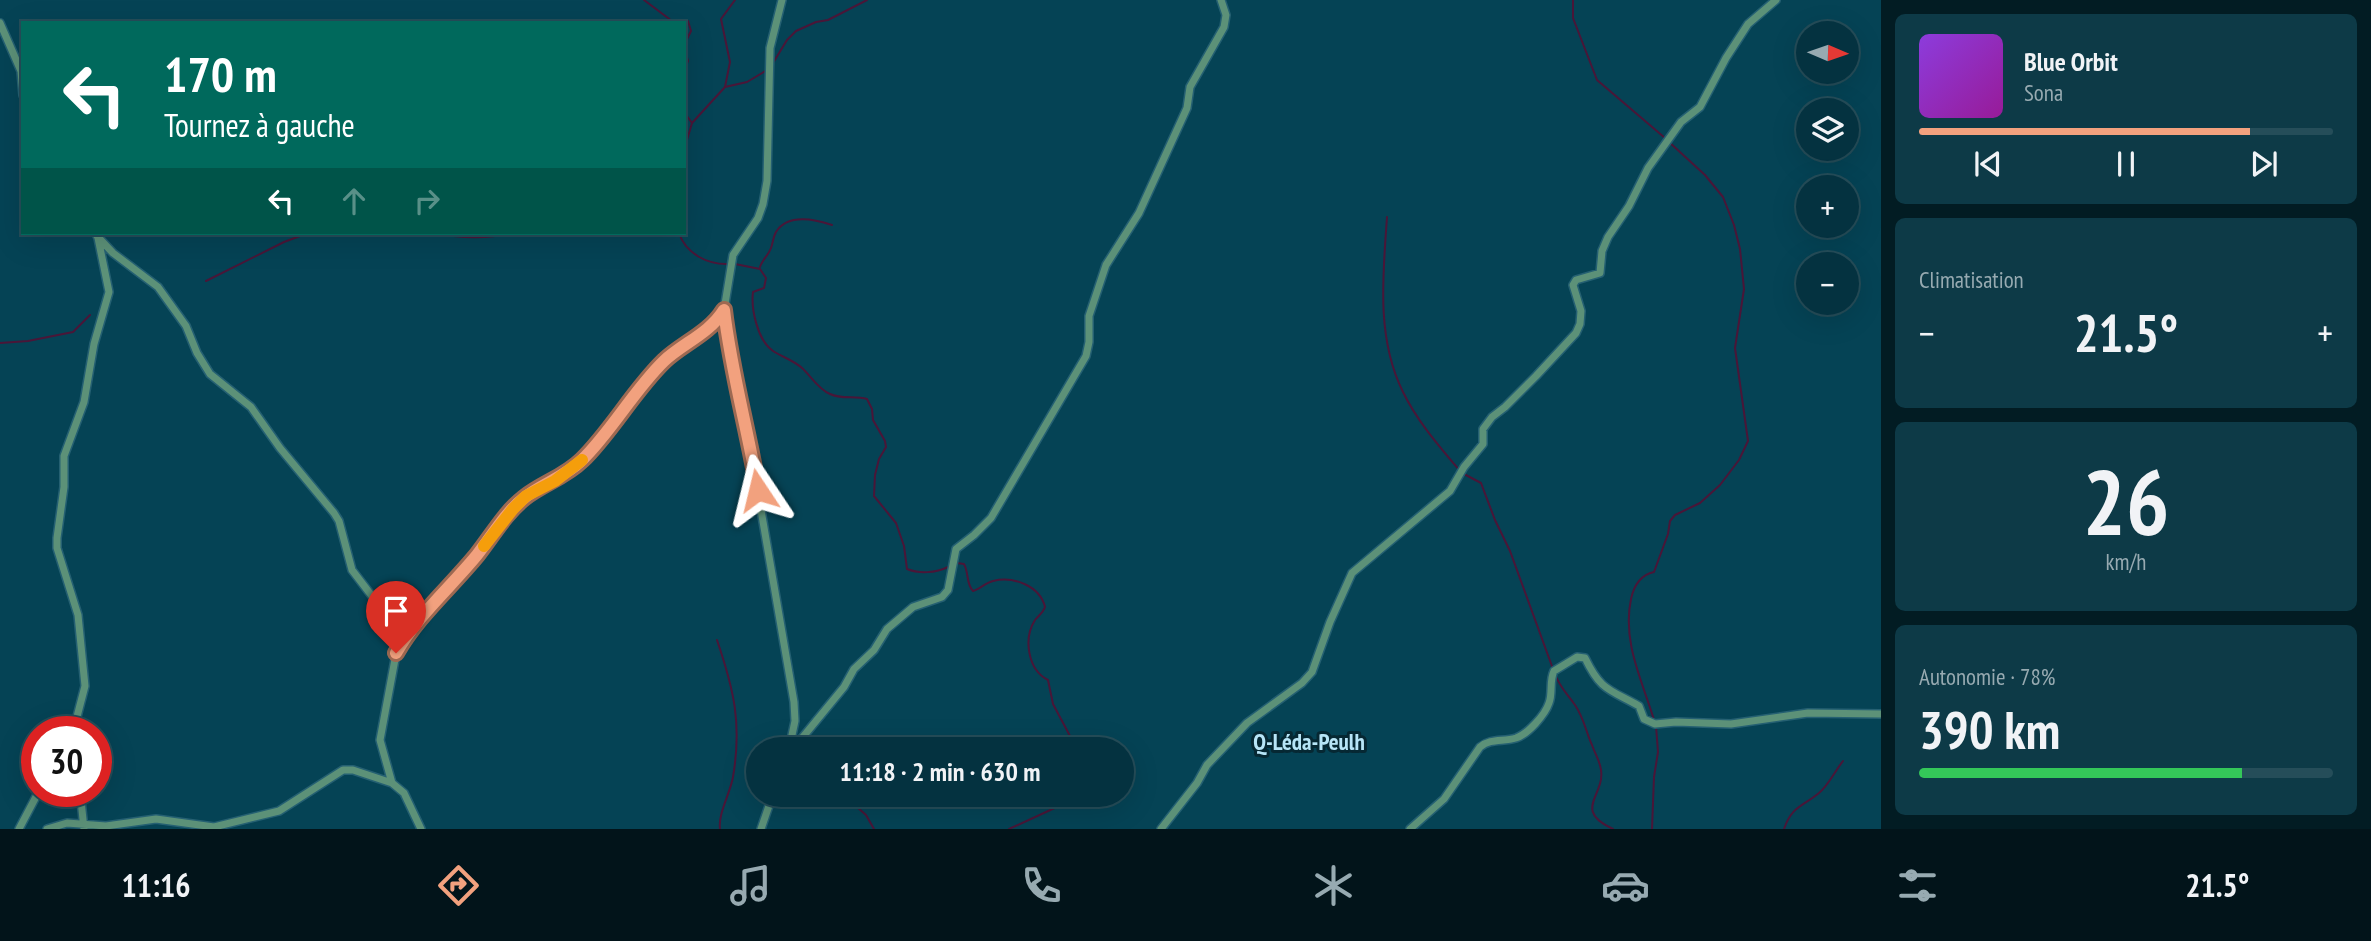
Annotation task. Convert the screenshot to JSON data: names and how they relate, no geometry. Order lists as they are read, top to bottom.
{
  "districts": ["Q-Léda-Peulh"],
  "north": "right",
  "page": {
    "map_buttons": ["+", "−"],
    "turn": ["170 m", "Tournez à gauche"],
    "song": ["Blue Orbit", "Sona"],
    "tile": [
      "Climatisation",
      ["26", "km/h"],
      ["Autonomie · 78%", "390 km"]
    ],
    "heat": ["−", "21.5°", "+"],
    "limit": "30",
    "trip": "11:18 · 2 min · 630 m",
    "tabs": ["11:16", "21.5°"]
  }
}
